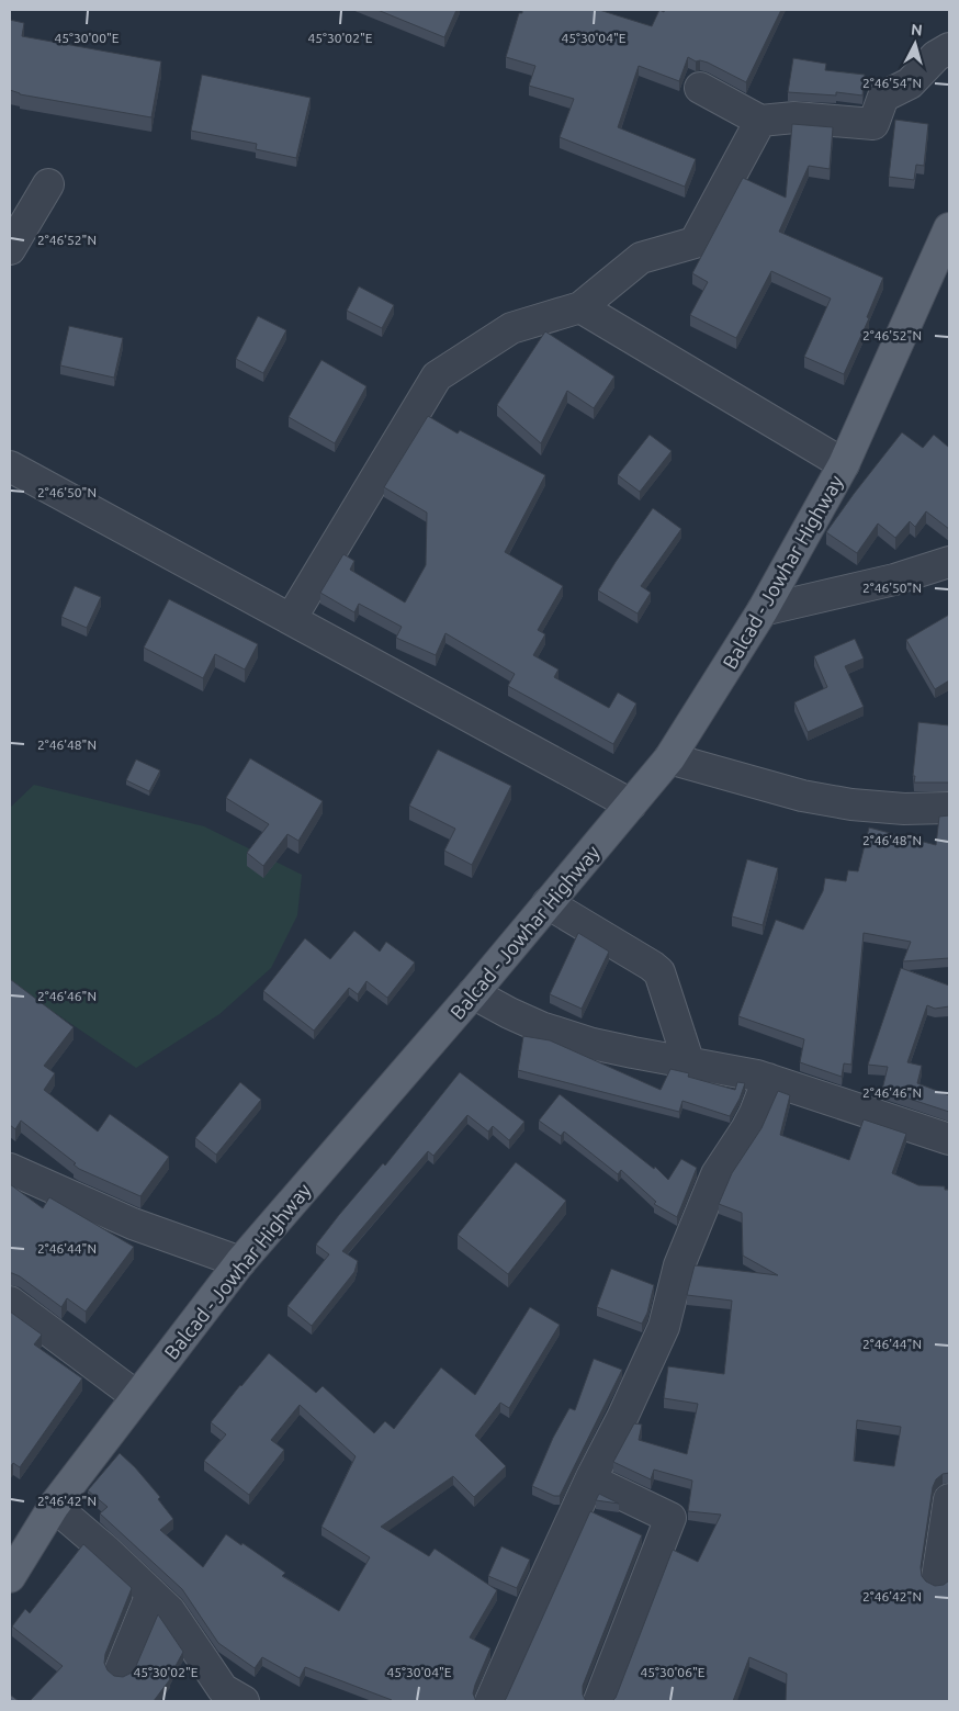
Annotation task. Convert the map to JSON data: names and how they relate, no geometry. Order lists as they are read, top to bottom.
{
  "streets": {
    "main road": ["Balcad - Jowhar Highway"]
  },
  "north": "top",
  "coordinates": [
    "45°30'00\"E",
    "45°30'02\"E",
    "45°30'04\"E",
    "2°46'54\"N",
    "2°46'52\"N",
    "2°46'50\"N",
    "2°46'48\"N",
    "2°46'46\"N",
    "2°46'44\"N",
    "2°46'42\"N",
    "45°30'06\"E"
  ]
}
